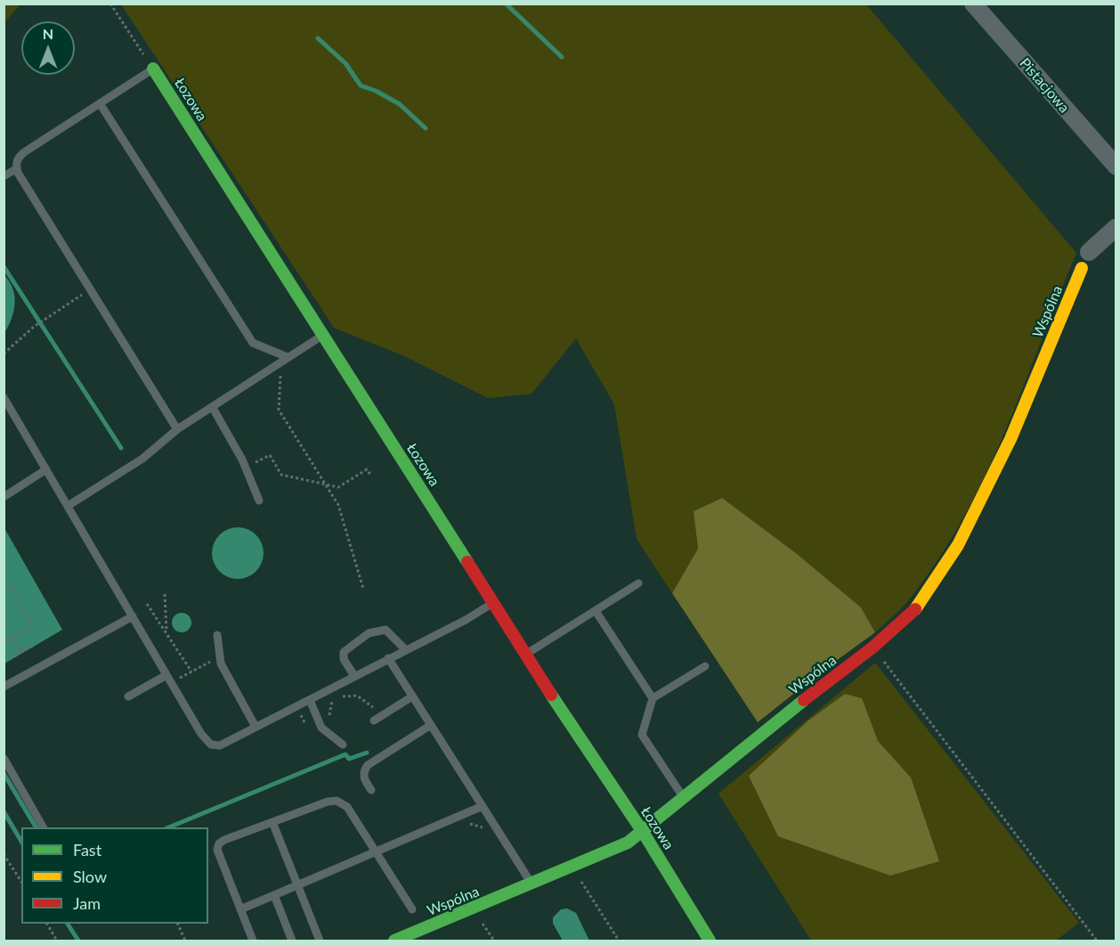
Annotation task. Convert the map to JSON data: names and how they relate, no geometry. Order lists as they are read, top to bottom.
{
  "streets": {
    "street": ["Pistacjowa", "Łozowa", "Wspólna"]
  },
  "crossings": [
    ["Łozowa", "Wspólna"]
  ],
  "legend": ["Fast", "Slow", "Jam"],
  "north": "top"
}
